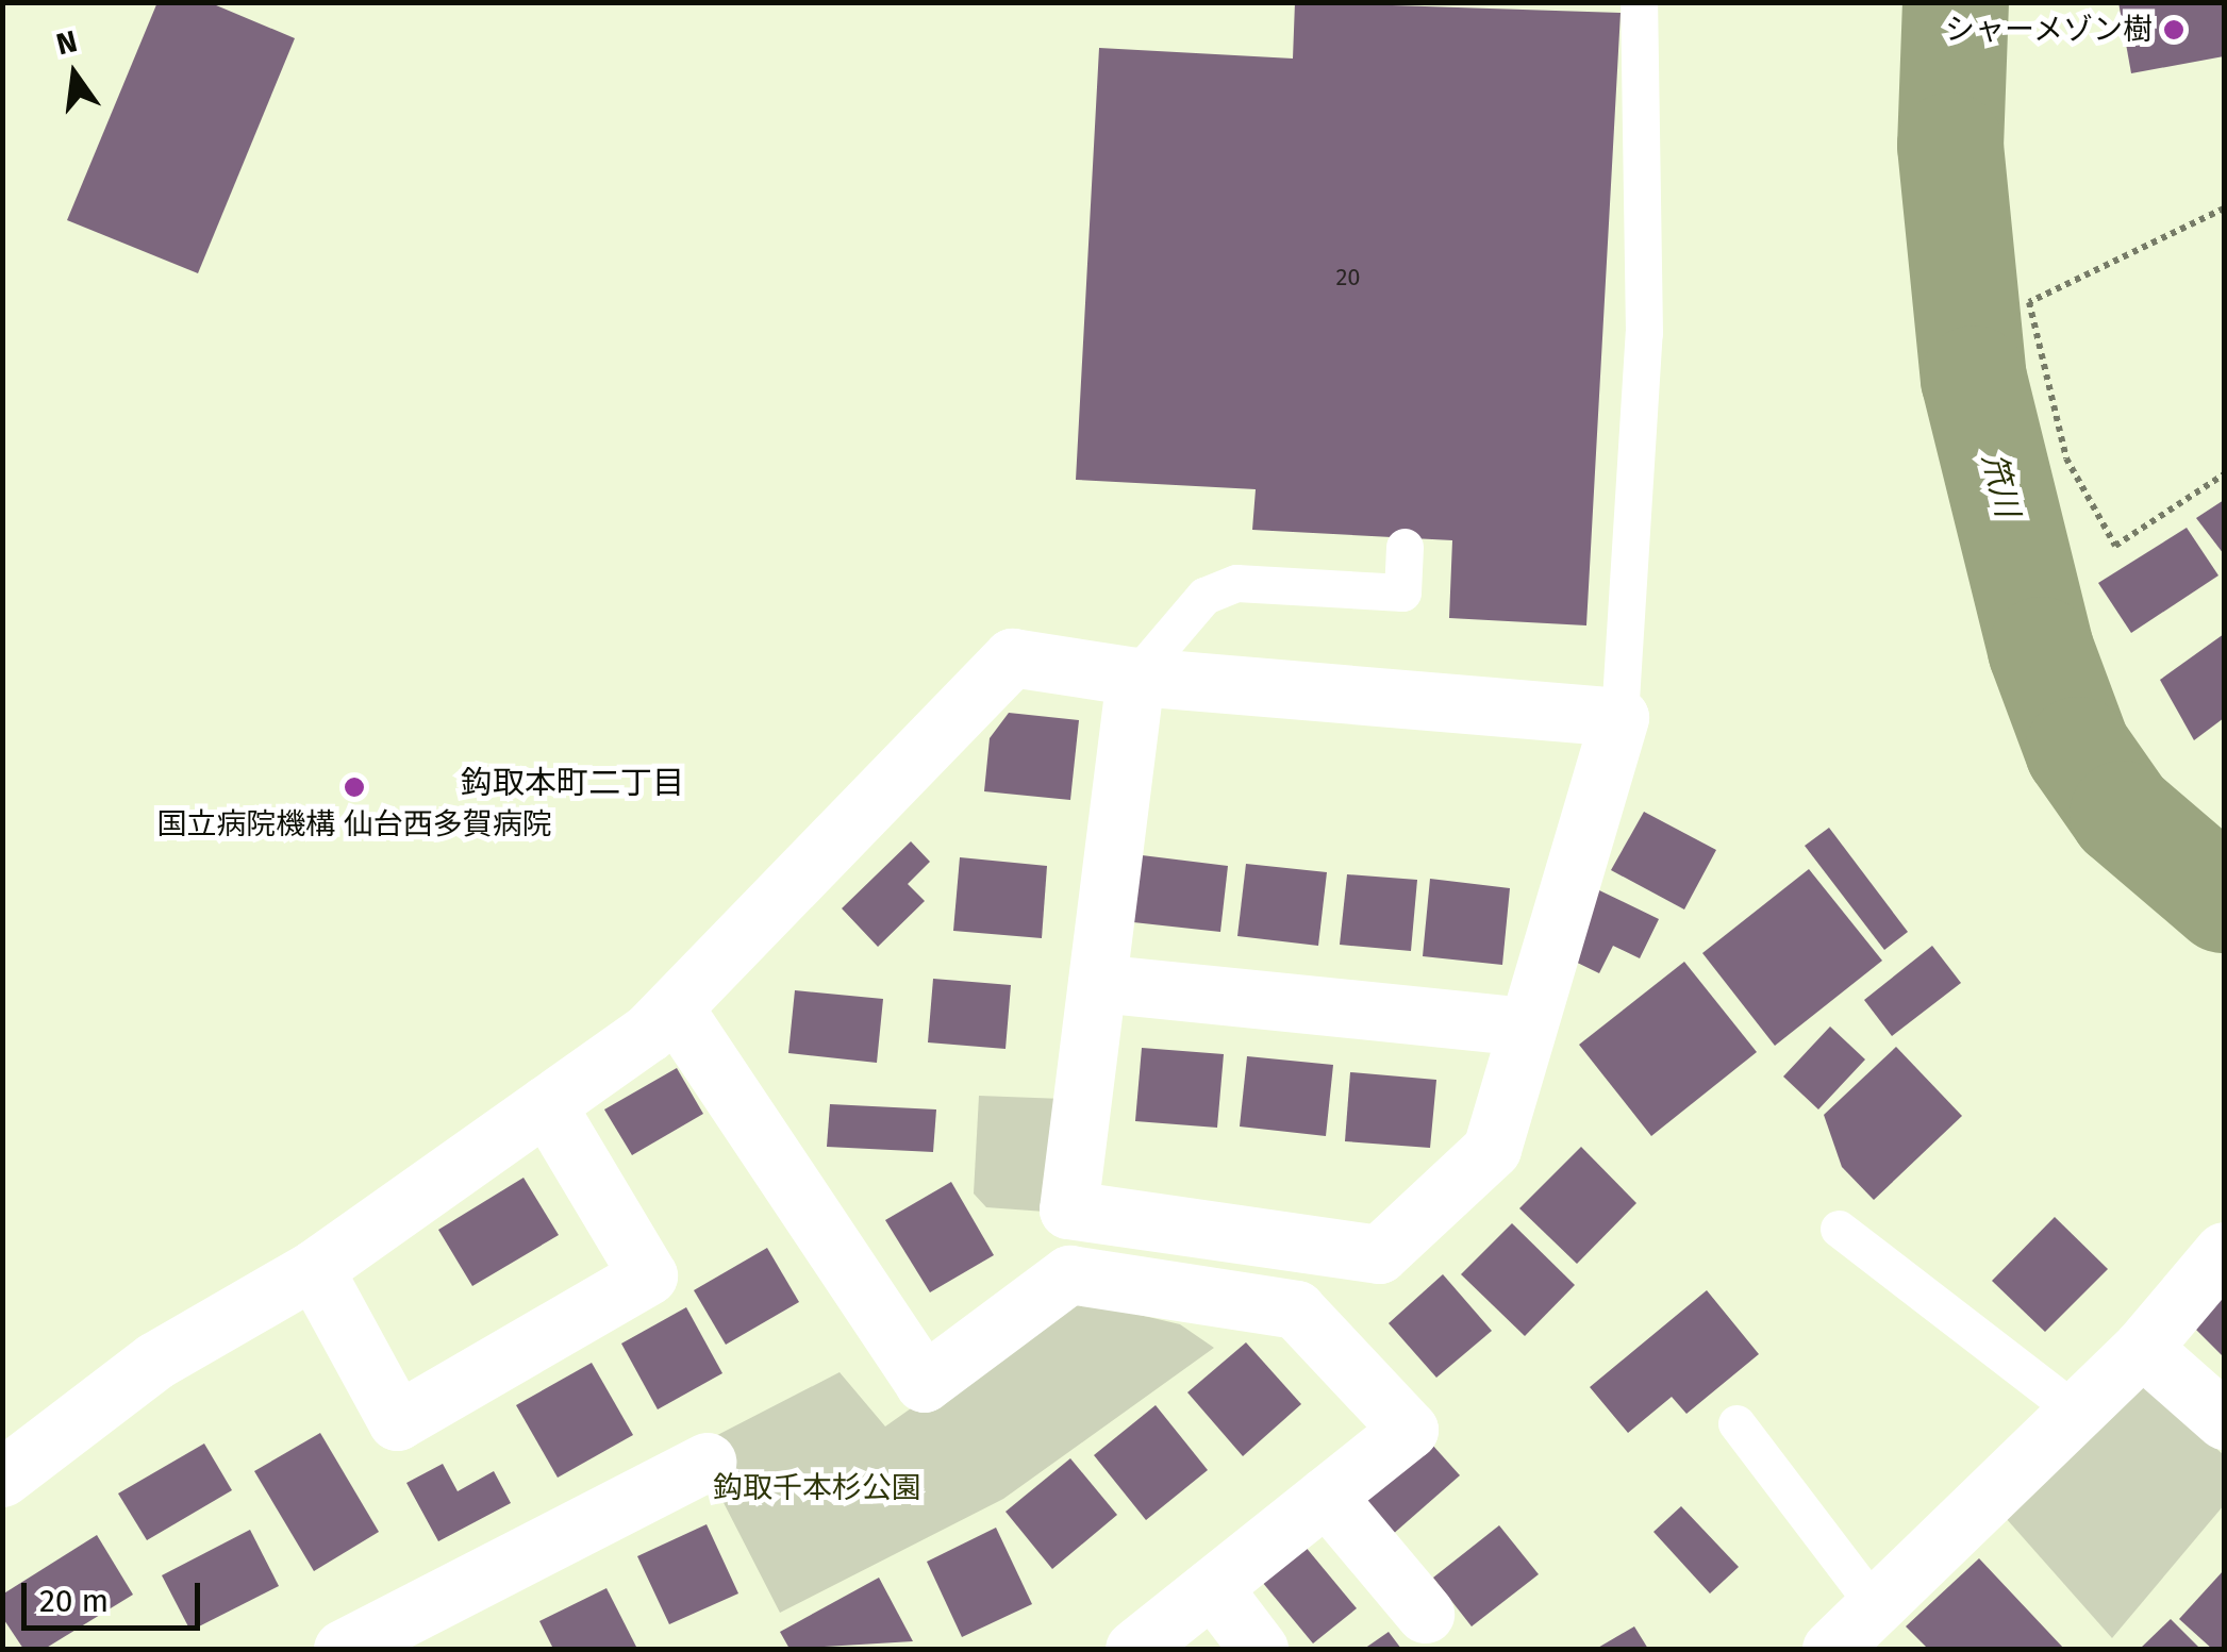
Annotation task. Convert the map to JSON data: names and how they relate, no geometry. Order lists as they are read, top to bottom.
{
  "districts": ["鈎取本町二丁目"],
  "water": ["笊川"],
  "parks": ["鈎取千本杉公園"],
  "places": ["シャーメゾン樹", "国立病院機構 仙台西多賀病院"],
  "house_numbers": ["20"],
  "scale_bar": "20 m",
  "north": "top"
}
